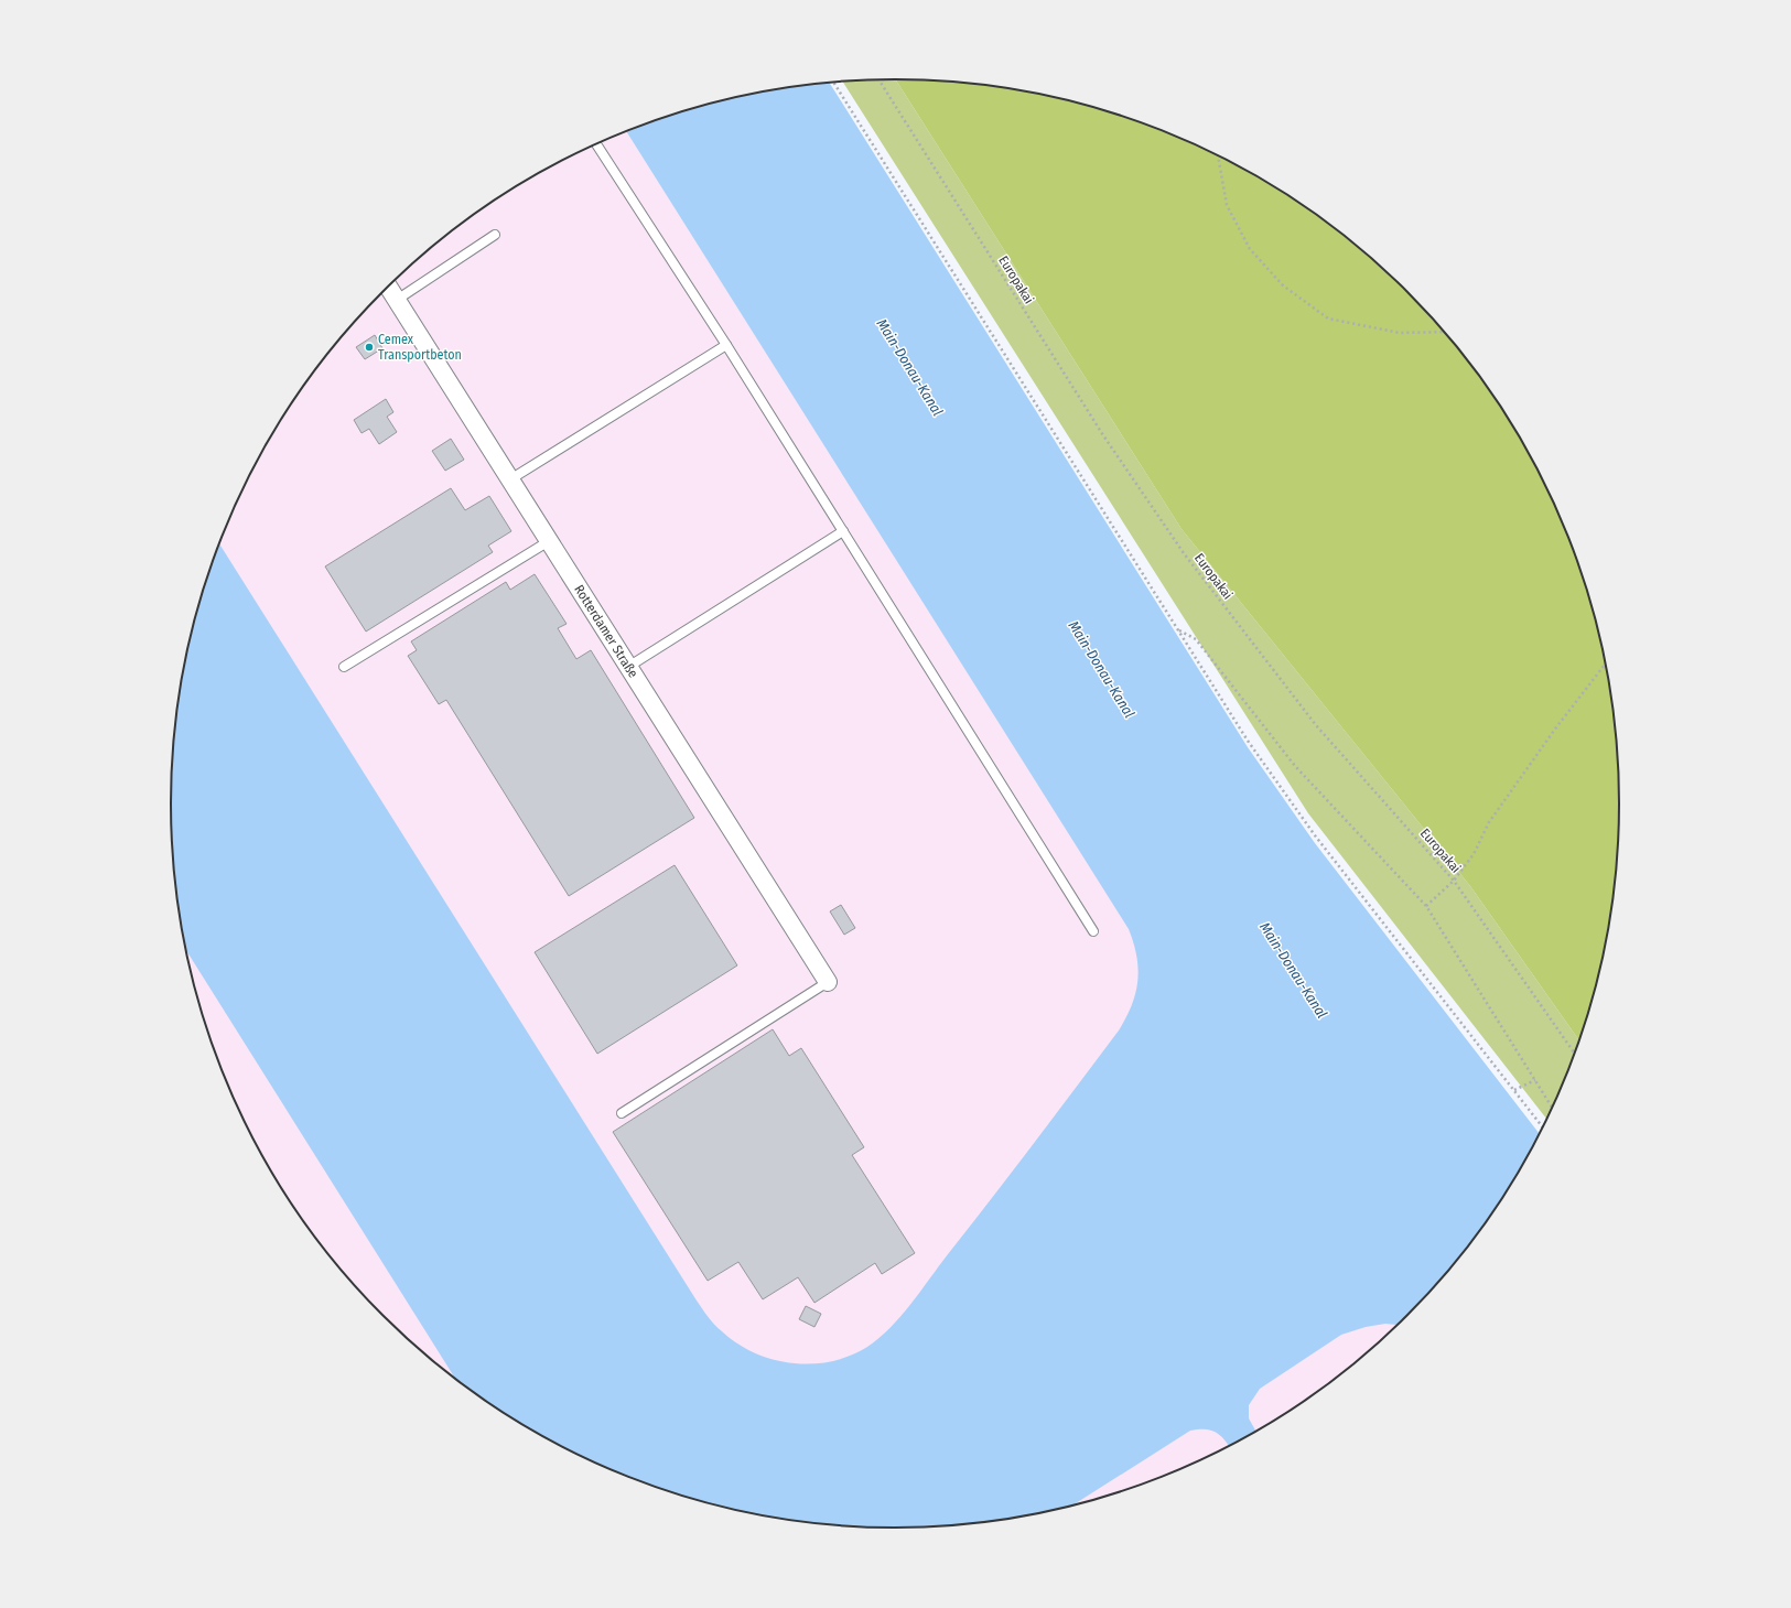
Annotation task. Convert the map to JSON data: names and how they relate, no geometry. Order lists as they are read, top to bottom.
{
  "streets": {
    "street": ["Rotterdamer Straße"],
    "path": ["Europakai"]
  },
  "water": ["Main-Donau-Kanal"],
  "places": ["Cemex Transportbeton"]
}
